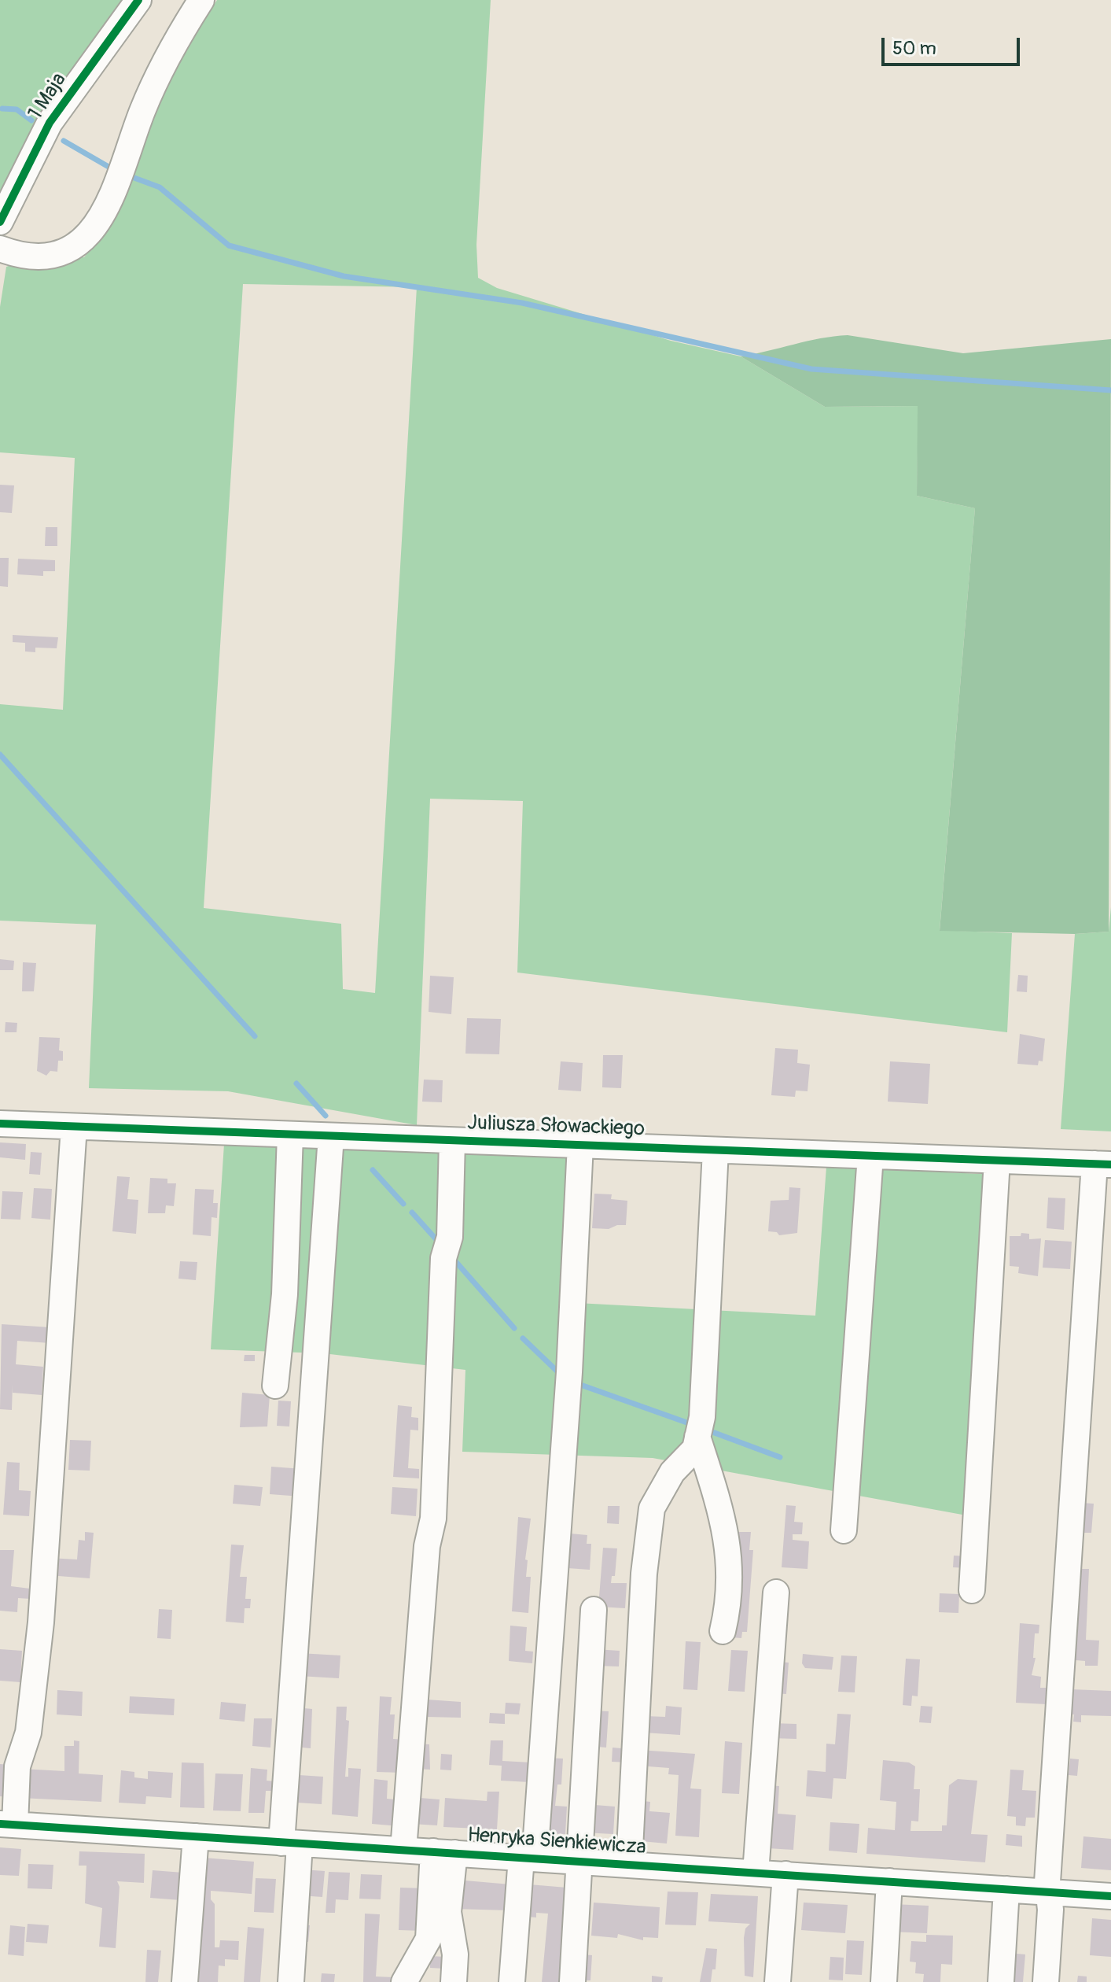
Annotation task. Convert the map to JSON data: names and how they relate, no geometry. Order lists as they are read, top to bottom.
{
  "streets": {
    "street": ["1 Maja", "Juliusza Słowackiego", "Henryka Sienkiewicza"]
  },
  "scale_bar": "50 m"
}
